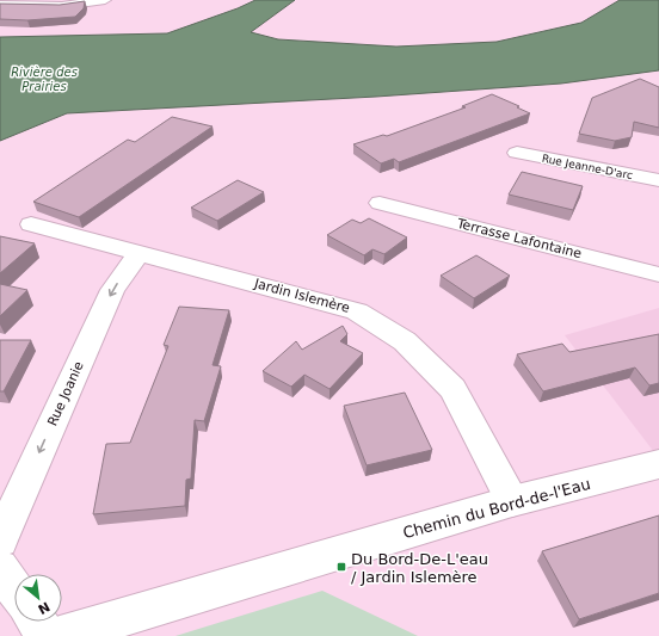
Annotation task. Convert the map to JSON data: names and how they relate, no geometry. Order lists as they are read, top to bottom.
{
  "streets": {
    "street": [
      "Rue Jeanne-D'arc",
      "Terrasse Lafontaine",
      "Jardin Islemère",
      "Rue Joanie",
      "Chemin du Bord-de-l'Eau"
    ]
  },
  "crossings": [
    ["Jardin Islemère", "Rue Joanie"],
    ["Jardin Islemère", "Chemin du Bord-de-l'Eau"]
  ],
  "one_way": ["Rue Joanie"],
  "water": ["Rivière des Prairies"],
  "places": {
    "transit": ["Du Bord-De-L'eau / Jardin Islemère"]
  },
  "north": "bottom right"
}
